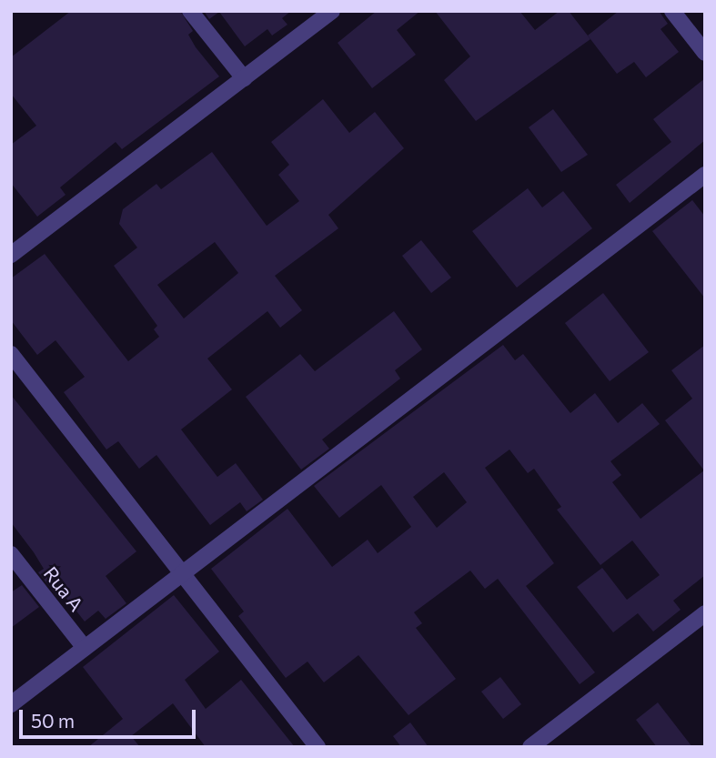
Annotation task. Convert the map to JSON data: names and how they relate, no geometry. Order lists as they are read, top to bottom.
{
  "streets": {
    "street": ["Rua A"]
  },
  "scale_bar": "50 m"
}
